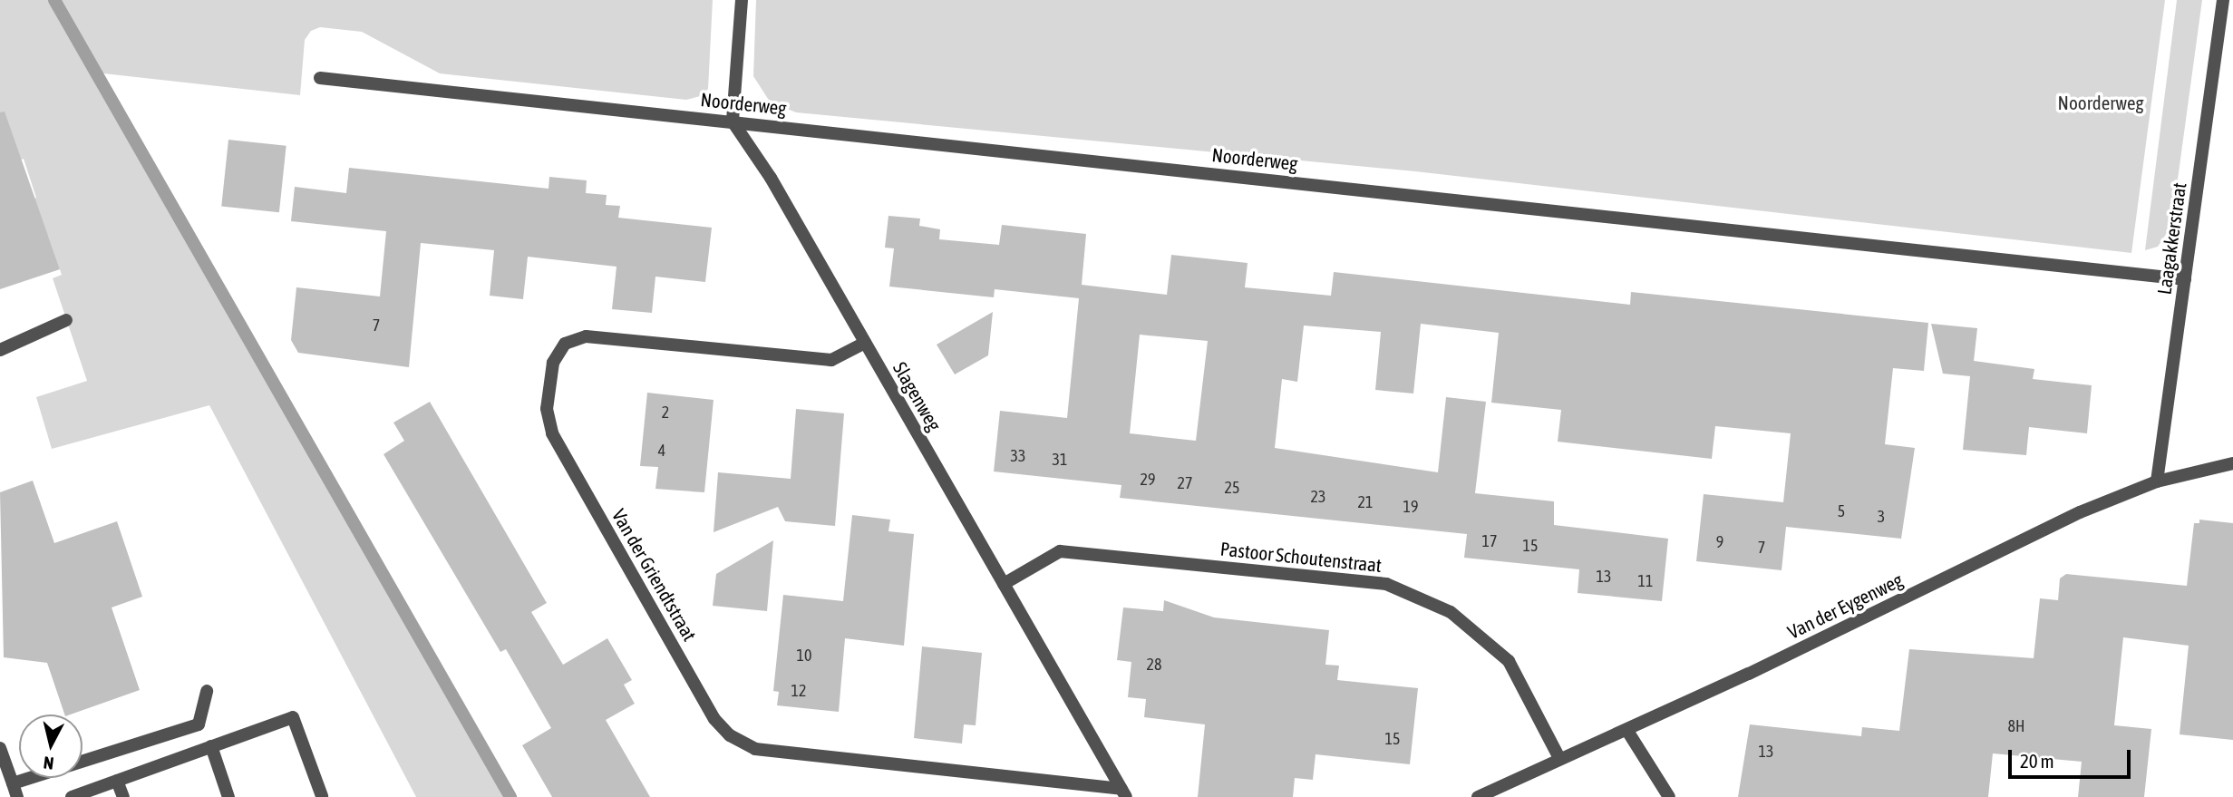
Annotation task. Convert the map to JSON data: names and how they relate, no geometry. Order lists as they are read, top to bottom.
{
  "streets": {
    "street": [
      "Noorderweg",
      "Laagakkerstraat",
      "Slagenweg",
      "Pastoor Schoutenstraat",
      "Van der Griendtstraat",
      "Van der Eygenweg"
    ]
  },
  "crossings": [
    ["Noorderweg", "Laagakkerstraat"],
    ["Noorderweg", "Slagenweg"],
    ["Laagakkerstraat", "Van der Eygenweg"],
    ["Slagenweg", "Pastoor Schoutenstraat"],
    ["Slagenweg", "Van der Griendtstraat"],
    ["Pastoor Schoutenstraat", "Van der Eygenweg"]
  ],
  "parks": ["Noorderweg"],
  "house_numbers": [
    "7",
    "2",
    "4",
    "33",
    "31",
    "29",
    "27",
    "25",
    "23",
    "21",
    "19",
    "5",
    "3",
    "17",
    "9",
    "15",
    "7",
    "13",
    "11",
    "10",
    "28",
    "12",
    "8H",
    "15",
    "13"
  ],
  "scale_bar": "20 m",
  "north": "bottom"
}
